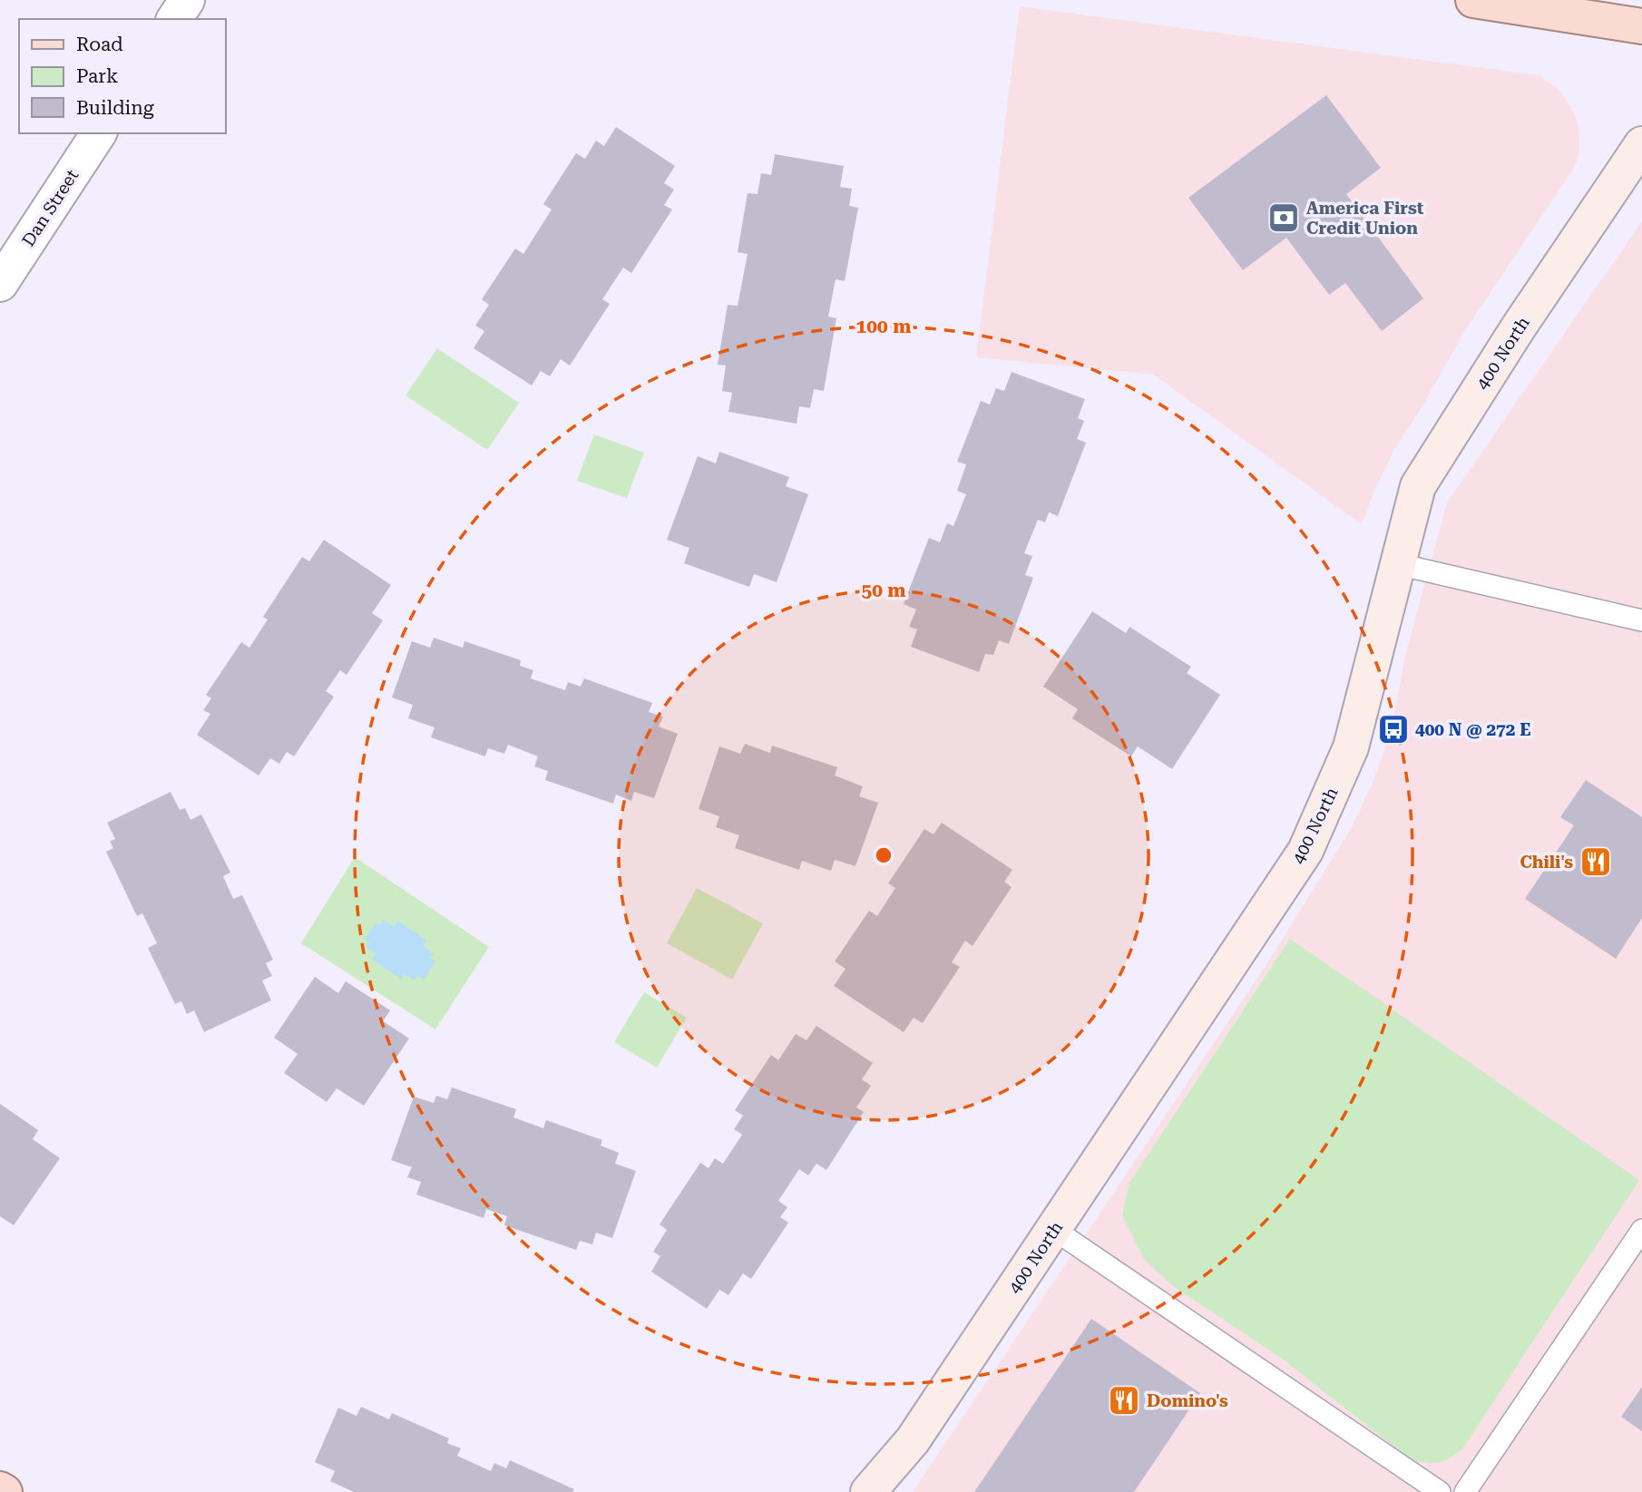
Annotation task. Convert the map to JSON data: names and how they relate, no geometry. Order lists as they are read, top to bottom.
{
  "streets": {
    "street": ["Dan Street", "400 North"]
  },
  "places": {
    "bank": ["America First Credit Union"],
    "bus stop": ["400 N @ 272 E"],
    "restaurant": ["Chili's", "Domino's"]
  },
  "legend": ["Road", "Park", "Building"],
  "rings": ["100 m", "50 m"]
}
